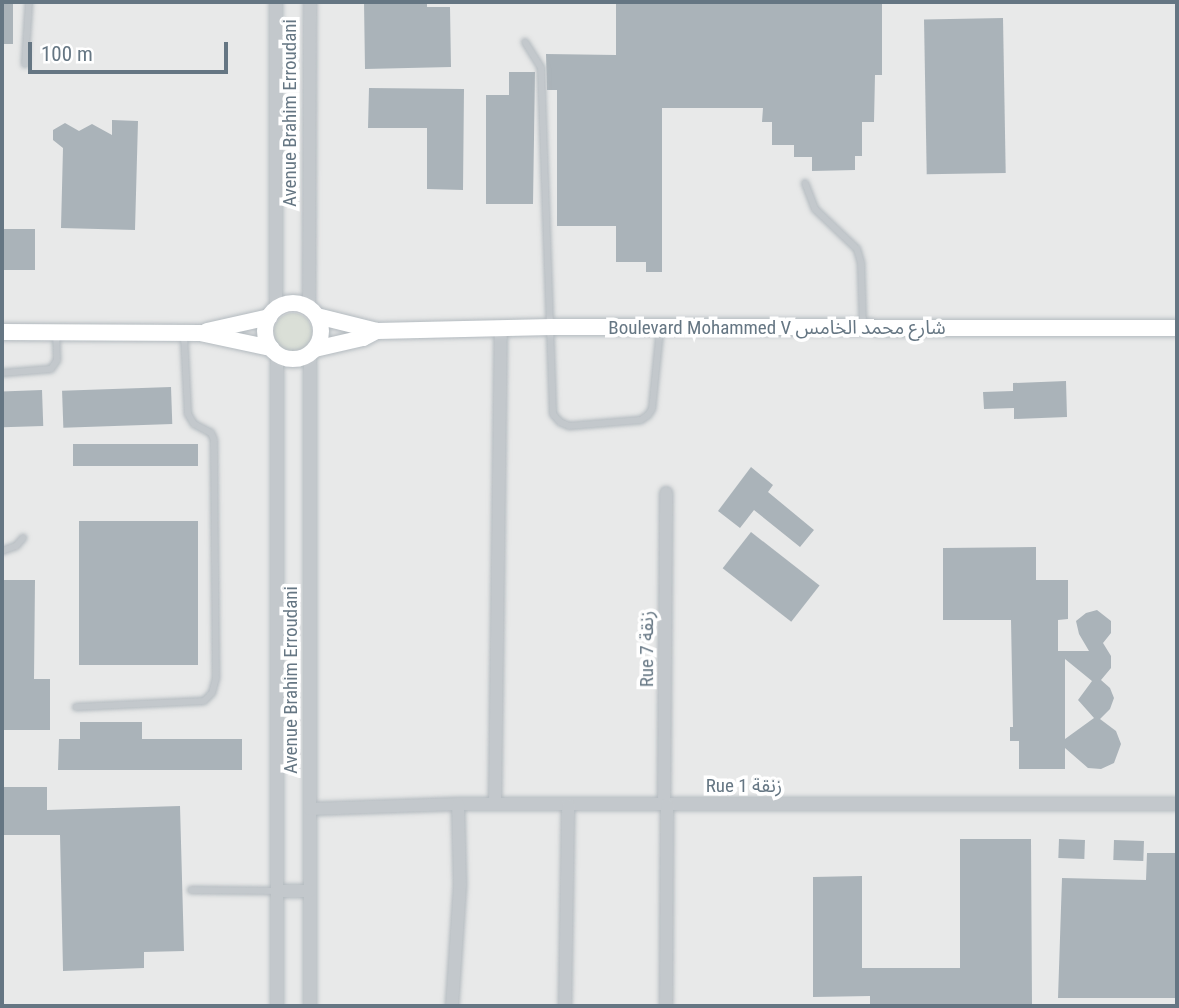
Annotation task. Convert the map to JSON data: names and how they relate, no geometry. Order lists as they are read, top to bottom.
{
  "streets": {
    "main road": ["Boulevard Mohammed V شارع محمد الخامس"],
    "street": ["Avenue Brahim Erroudani", "Rue 7 زنقة", "Rue 1 زنقة"]
  },
  "crossings": [
    ["Avenue Brahim Erroudani", "Boulevard Mohammed V شارع محمد الخامس"],
    ["Avenue Brahim Erroudani", "Rue 1 زنقة"],
    ["Rue 7 زنقة", "Rue 1 زنقة"]
  ],
  "scale_bar": "100 m"
}
